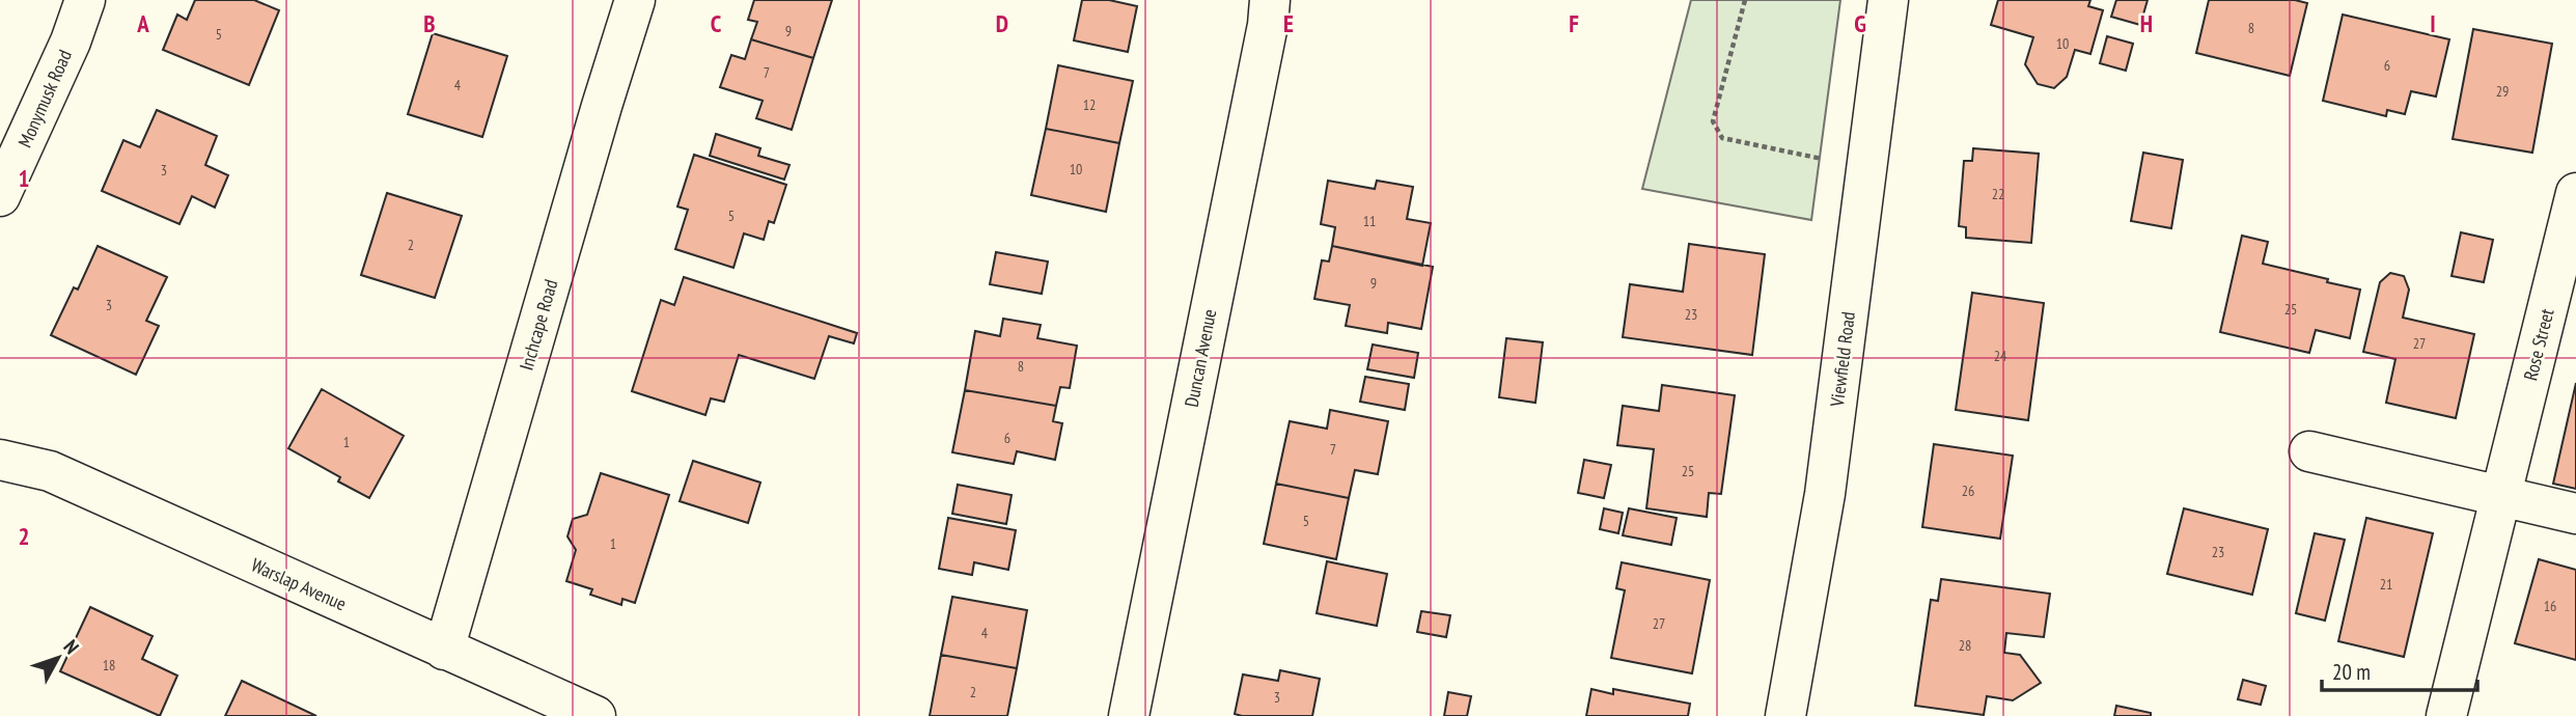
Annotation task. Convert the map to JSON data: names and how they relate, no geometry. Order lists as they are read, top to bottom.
{
  "streets": {
    "street": [
      "Monymusk Road",
      "Inchcape Road",
      "Rose Street",
      "Duncan Avenue",
      "Viewfield Road",
      "Warslap Avenue"
    ]
  },
  "crossings": [
    ["Inchcape Road", "Warslap Avenue"]
  ],
  "house_numbers": [
    "8",
    "9",
    "5",
    "10",
    "6",
    "7",
    "4",
    "29",
    "12",
    "10",
    "3",
    "22",
    "5",
    "11",
    "2",
    "9",
    "3",
    "25",
    "23",
    "27",
    "24",
    "8",
    "6",
    "1",
    "7",
    "25",
    "26",
    "5",
    "1",
    "23",
    "21",
    "16",
    "27",
    "4",
    "28",
    "18",
    "2",
    "3"
  ],
  "scale_bar": "20 m",
  "north": "top right",
  "grid": {
    "columns": [
      "A",
      "B",
      "C",
      "D",
      "E",
      "F",
      "G",
      "H",
      "I"
    ],
    "rows": ["1", "2"]
  }
}
